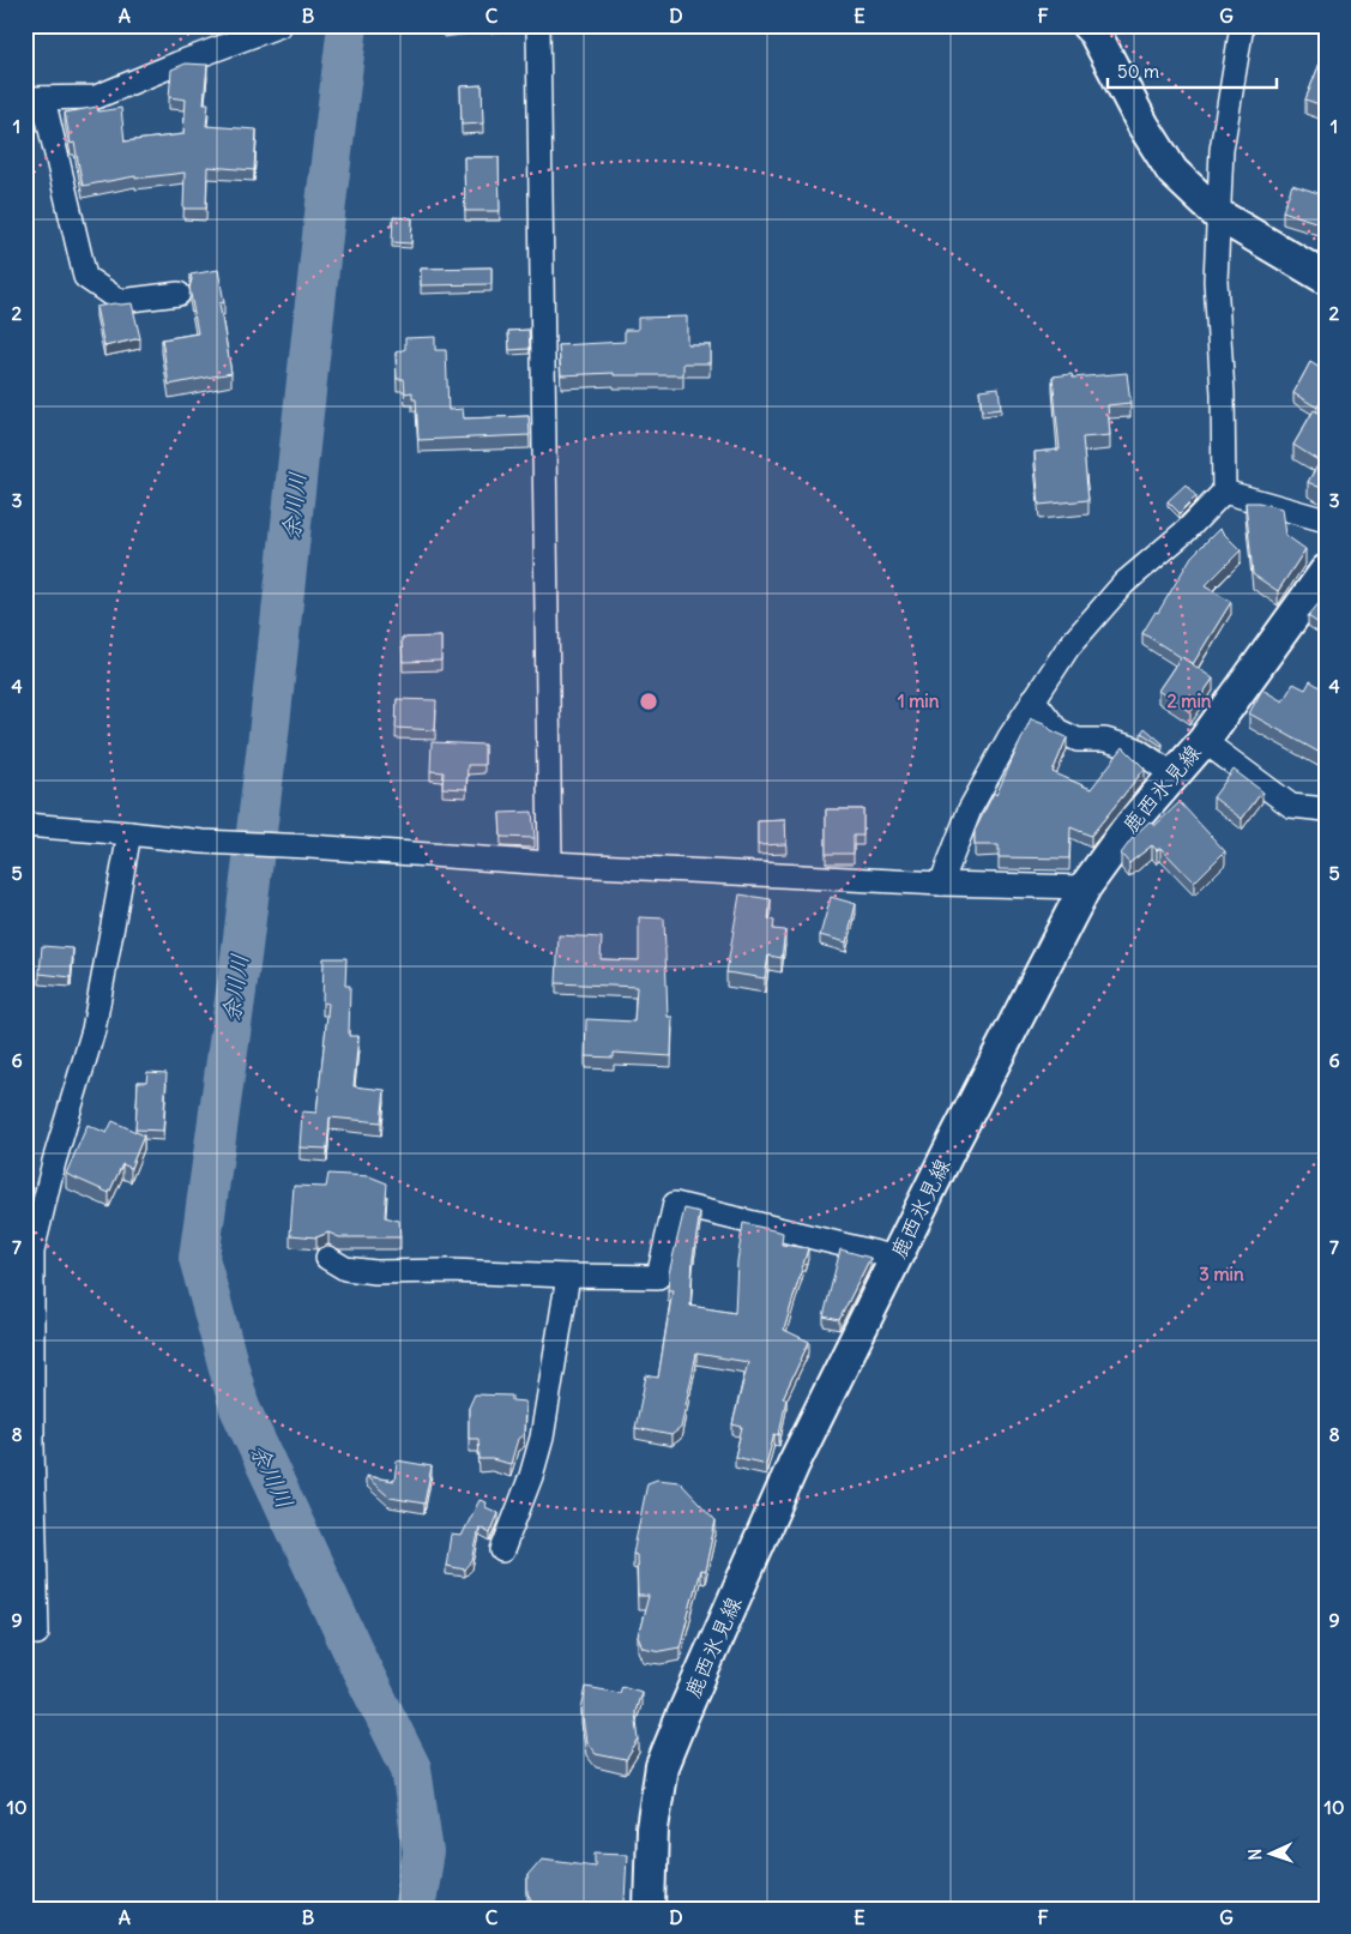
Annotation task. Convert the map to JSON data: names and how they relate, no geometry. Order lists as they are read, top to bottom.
{
  "streets": {
    "main road": ["鹿西氷見線"]
  },
  "water": ["余川川"],
  "scale_bar": "50 m",
  "north": "left",
  "grid": {
    "columns": [
      "A",
      "B",
      "C",
      "D",
      "E",
      "F",
      "G"
    ],
    "rows": [
      "1",
      "2",
      "3",
      "4",
      "5",
      "6",
      "7",
      "8",
      "9",
      "10"
    ]
  },
  "rings": ["1 min", "2 min", "3 min"]
}
